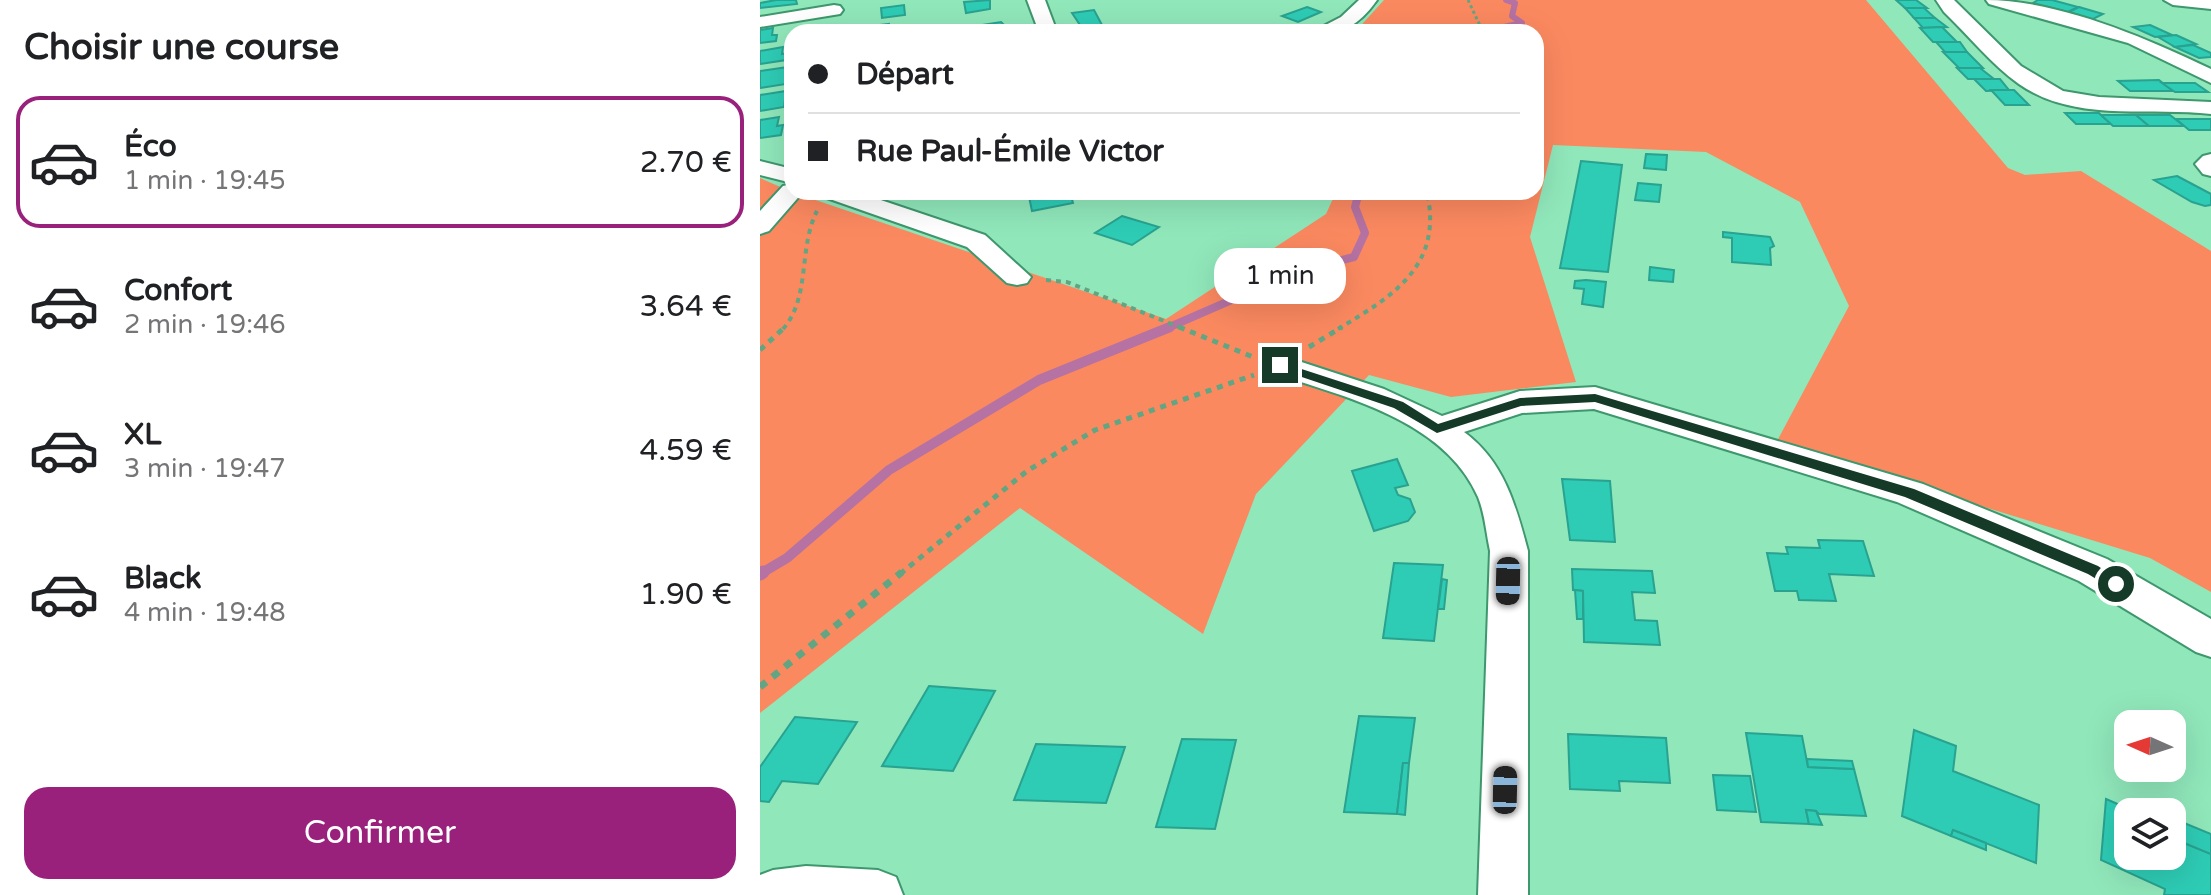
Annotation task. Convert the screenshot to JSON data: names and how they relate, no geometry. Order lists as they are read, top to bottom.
{
  "north": "left",
  "page": {
    "heading": "Choisir une course",
    "banner": ["Départ", "Rue Paul-Émile Victor"],
    "list": [
      {
        "name": "Éco",
        "note": "1 min · 19:45",
        "value": "2.70 €"
      },
      {
        "name": "Confort",
        "note": "2 min · 19:46",
        "value": "3.64 €"
      },
      {
        "name": "XL",
        "note": "3 min · 19:47",
        "value": "4.59 €"
      },
      {
        "name": "Black",
        "note": "4 min · 19:48",
        "value": "1.90 €"
      }
    ],
    "bubble": "1 min",
    "buttons": "Confirmer"
  }
}
